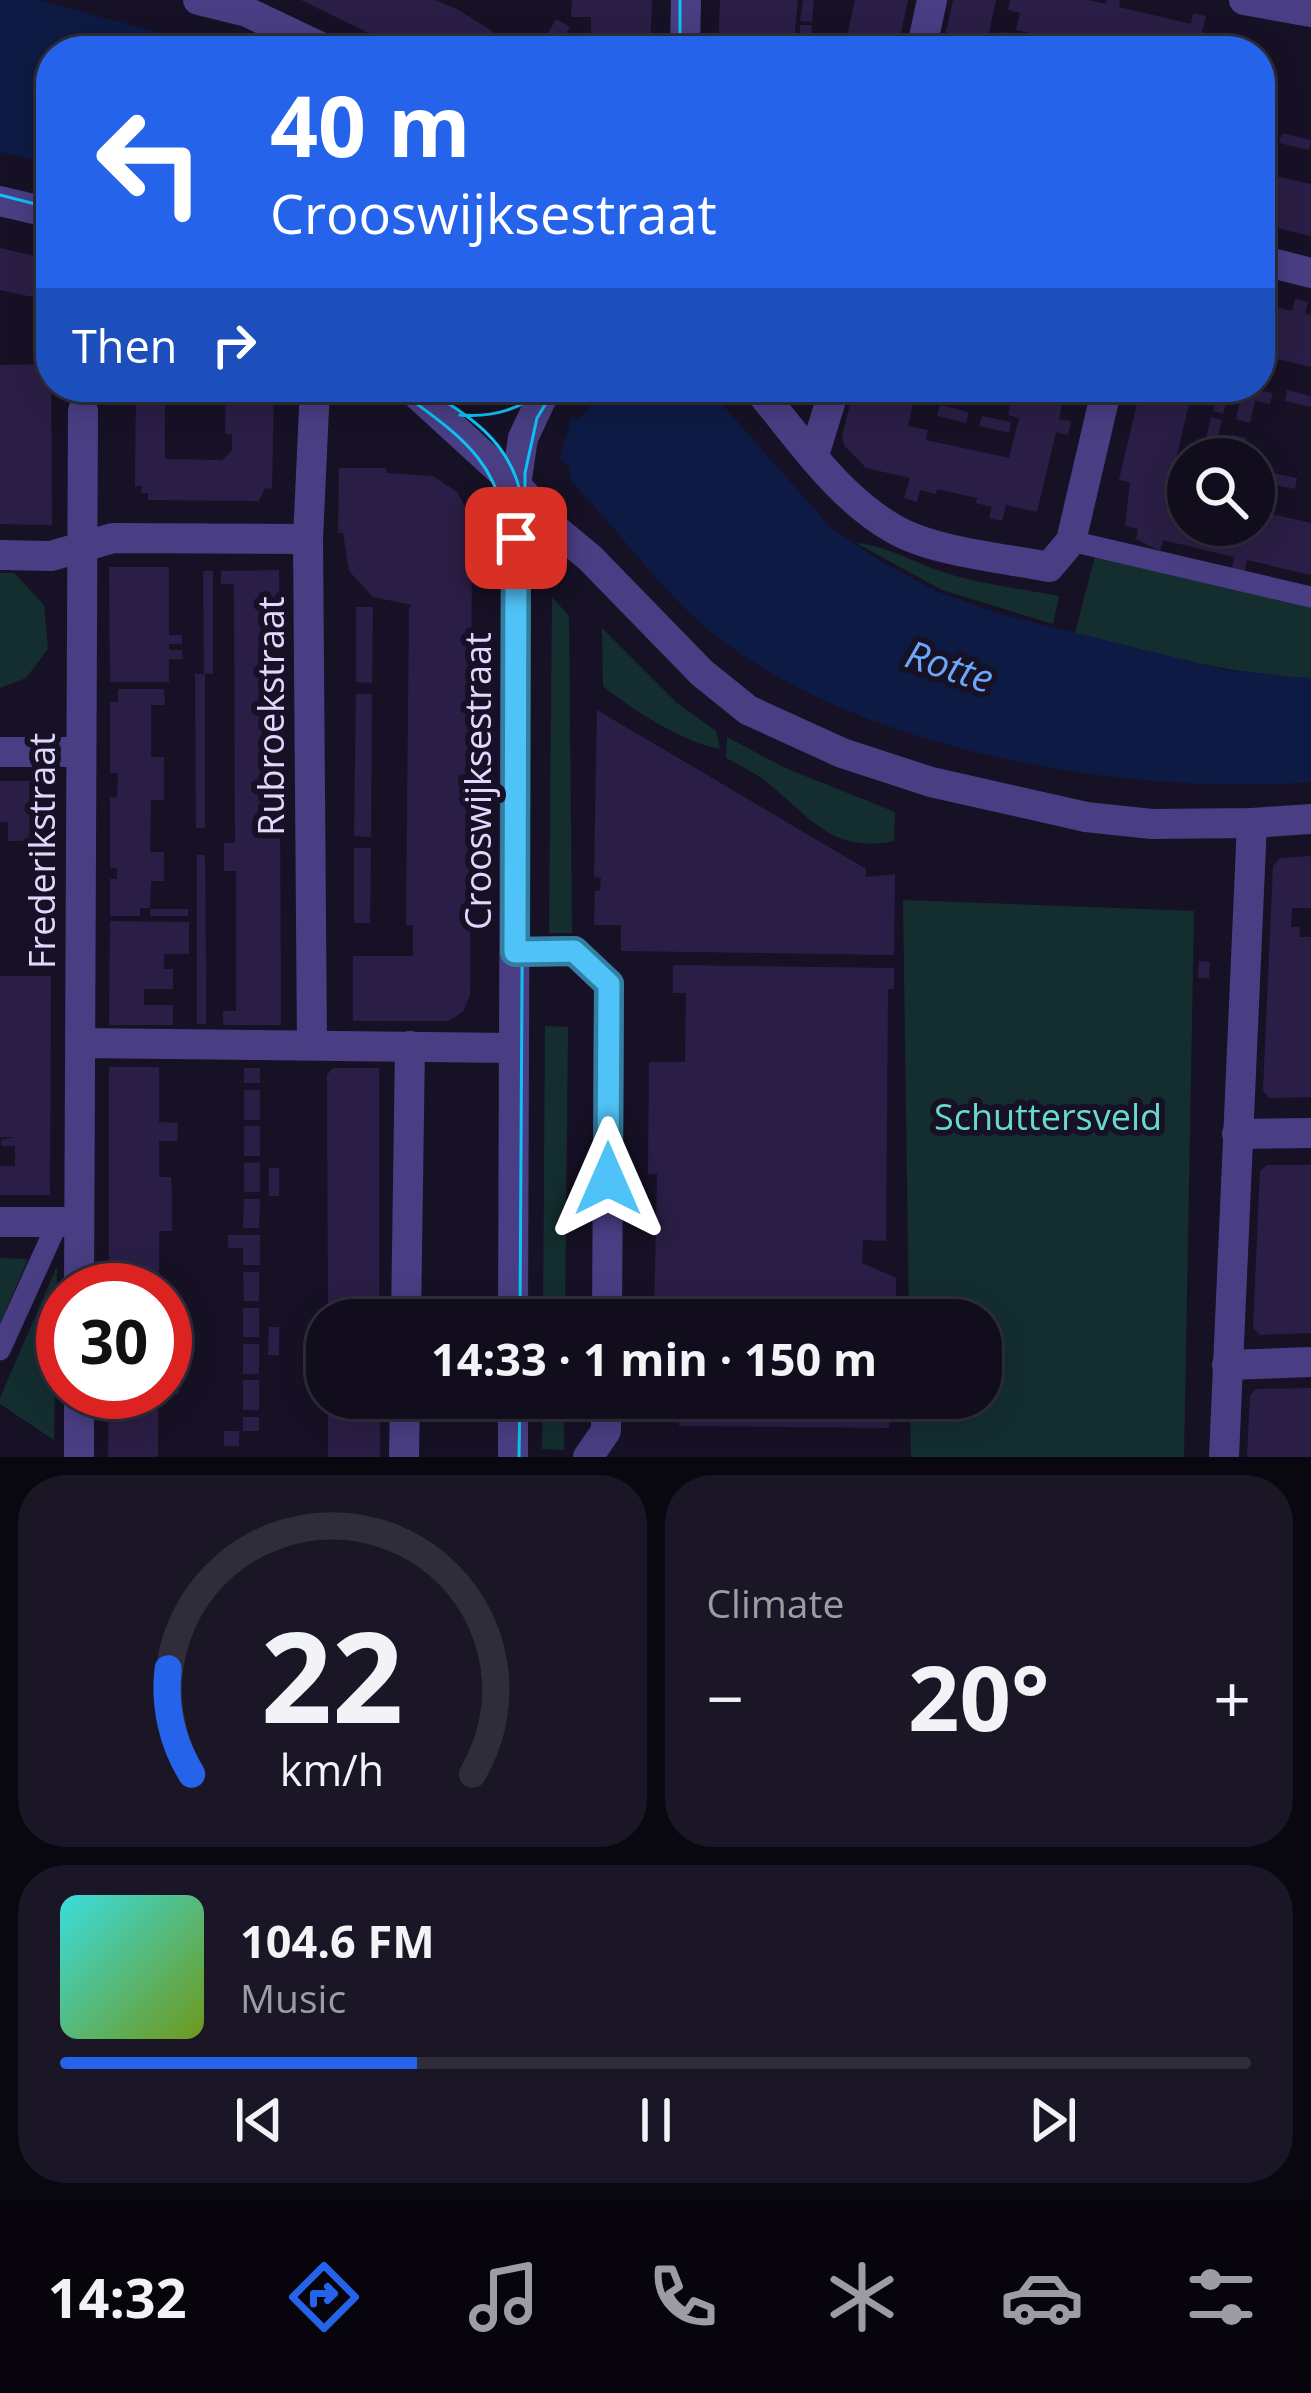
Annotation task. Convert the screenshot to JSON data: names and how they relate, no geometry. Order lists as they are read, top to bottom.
{
  "streets": {
    "street": ["Rubroekstraat", "Crooswijksestraat", "Frederikstraat"]
  },
  "water": ["Rotte"],
  "parks": ["Schuttersveld"],
  "page": {
    "turn": ["40 m", "Crooswijksestraat"],
    "then": "Then",
    "limit": "30",
    "trip": "14:33 · 1 min · 150 m",
    "tile": "Climate",
    "heat": ["−", "20°", "+"],
    "song": ["104.6 FM", "Music"],
    "tabs": "14:32",
    "gauge": ["22", "km/h"]
  }
}
